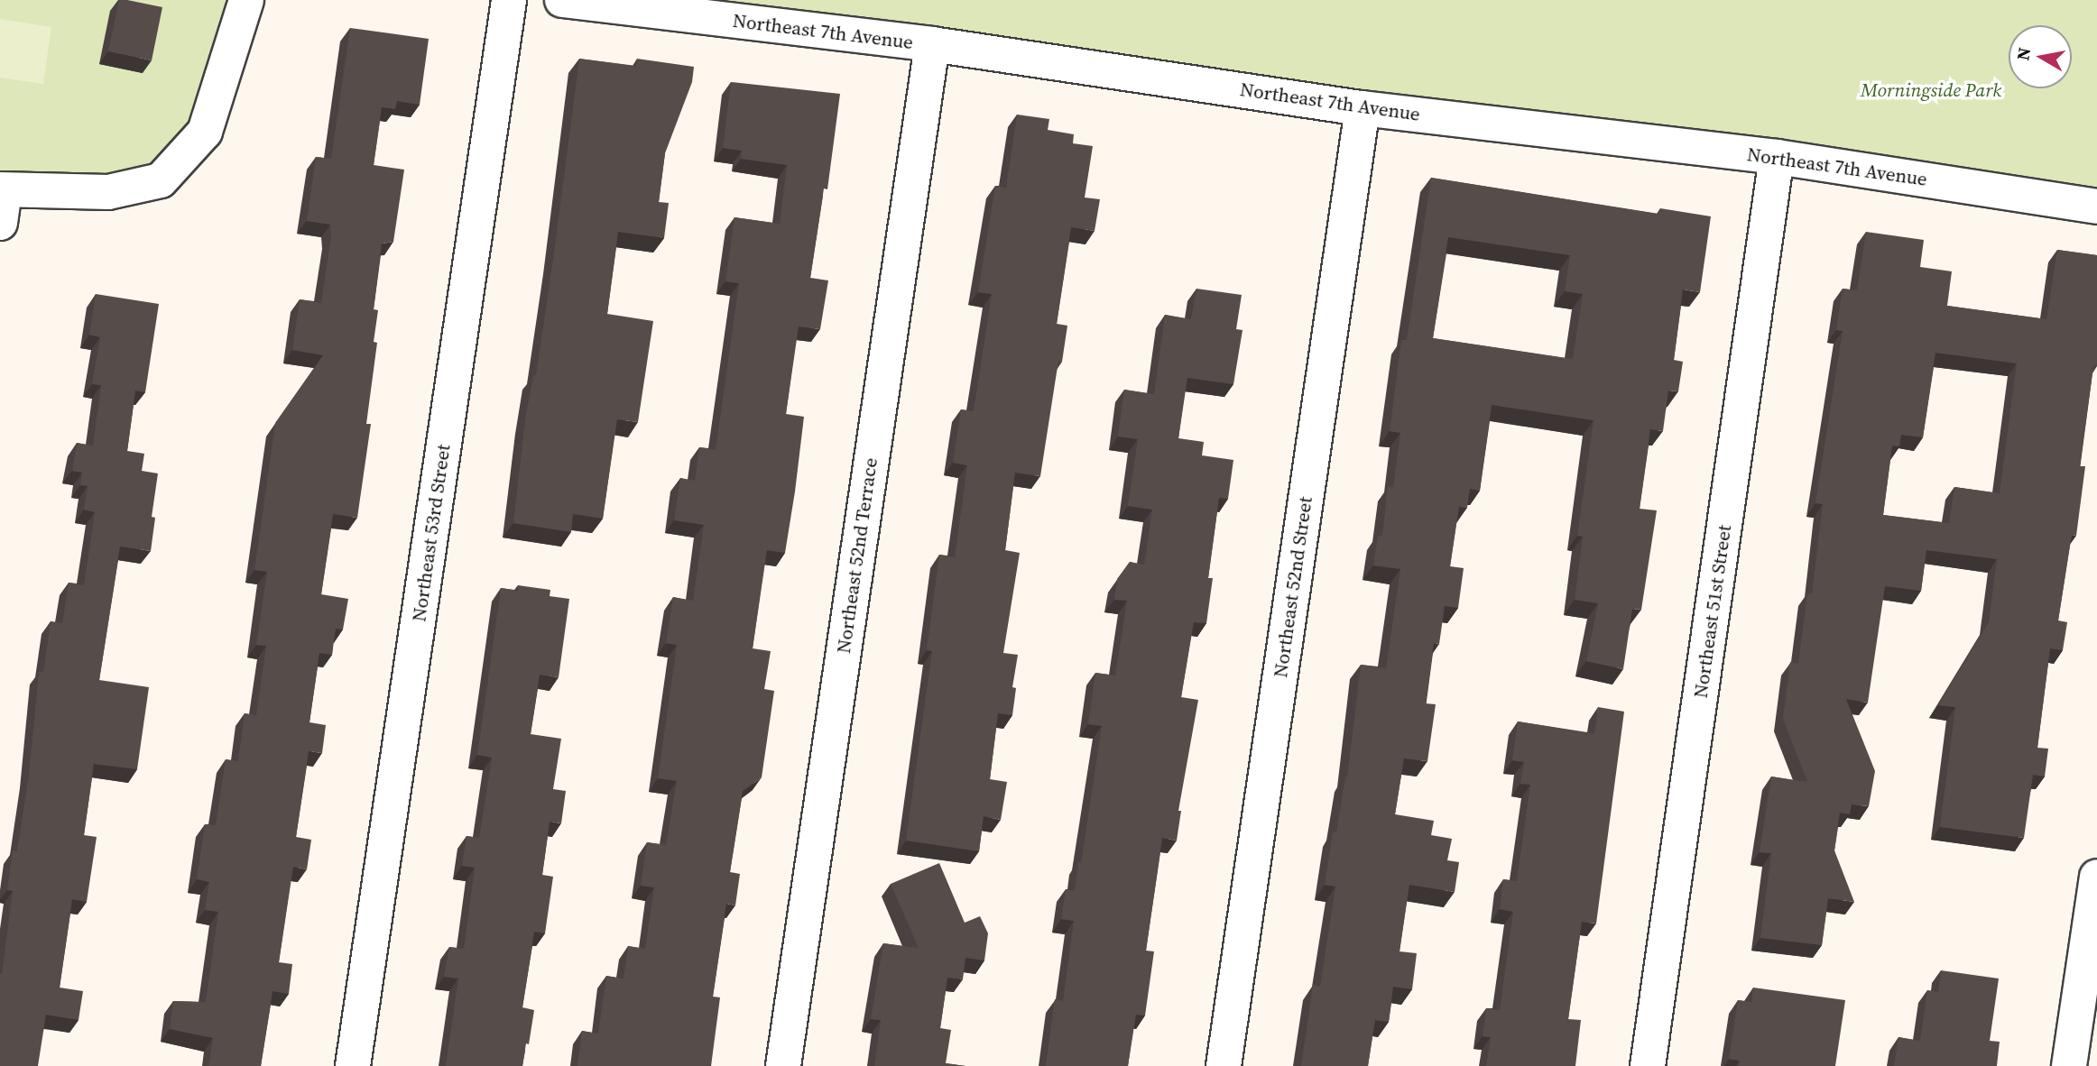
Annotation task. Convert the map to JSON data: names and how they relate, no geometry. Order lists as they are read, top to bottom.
{
  "streets": {
    "street": [
      "Northeast 7th Avenue",
      "Northeast 53rd Street",
      "Northeast 52nd Terrace",
      "Northeast 52nd Street",
      "Northeast 51st Street"
    ]
  },
  "crossings": [
    ["Northeast 7th Avenue", "Northeast 52nd Terrace"],
    ["Northeast 7th Avenue", "Northeast 52nd Street"],
    ["Northeast 7th Avenue", "Northeast 51st Street"]
  ],
  "parks": ["Morningside Park"],
  "north": "left"
}
